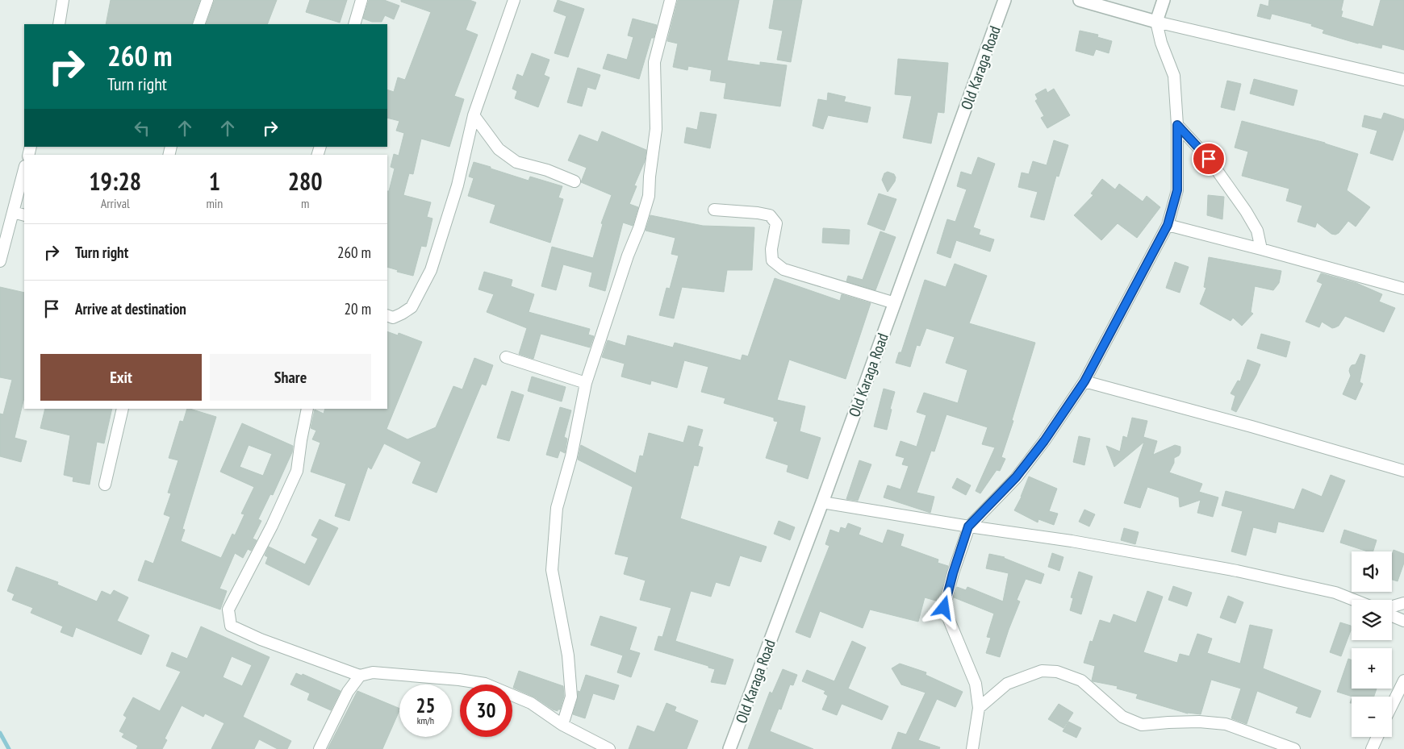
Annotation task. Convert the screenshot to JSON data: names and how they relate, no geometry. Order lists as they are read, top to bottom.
{
  "streets": {
    "street": ["Old Karaga Road"]
  },
  "page": {
    "turn": ["260 m", "Turn right"],
    "eta": [
      "19:28",
      "Arrival",
      "1",
      "min",
      "280",
      "m"
    ],
    "list": [
      {
        "name": "Turn right",
        "value": "260 m"
      },
      {
        "name": "Arrive at destination",
        "value": "20 m"
      }
    ],
    "buttons": ["Exit", "Share"],
    "map_buttons": ["+", "−"],
    "speed": "25 km/h",
    "limit": "30"
  }
}
